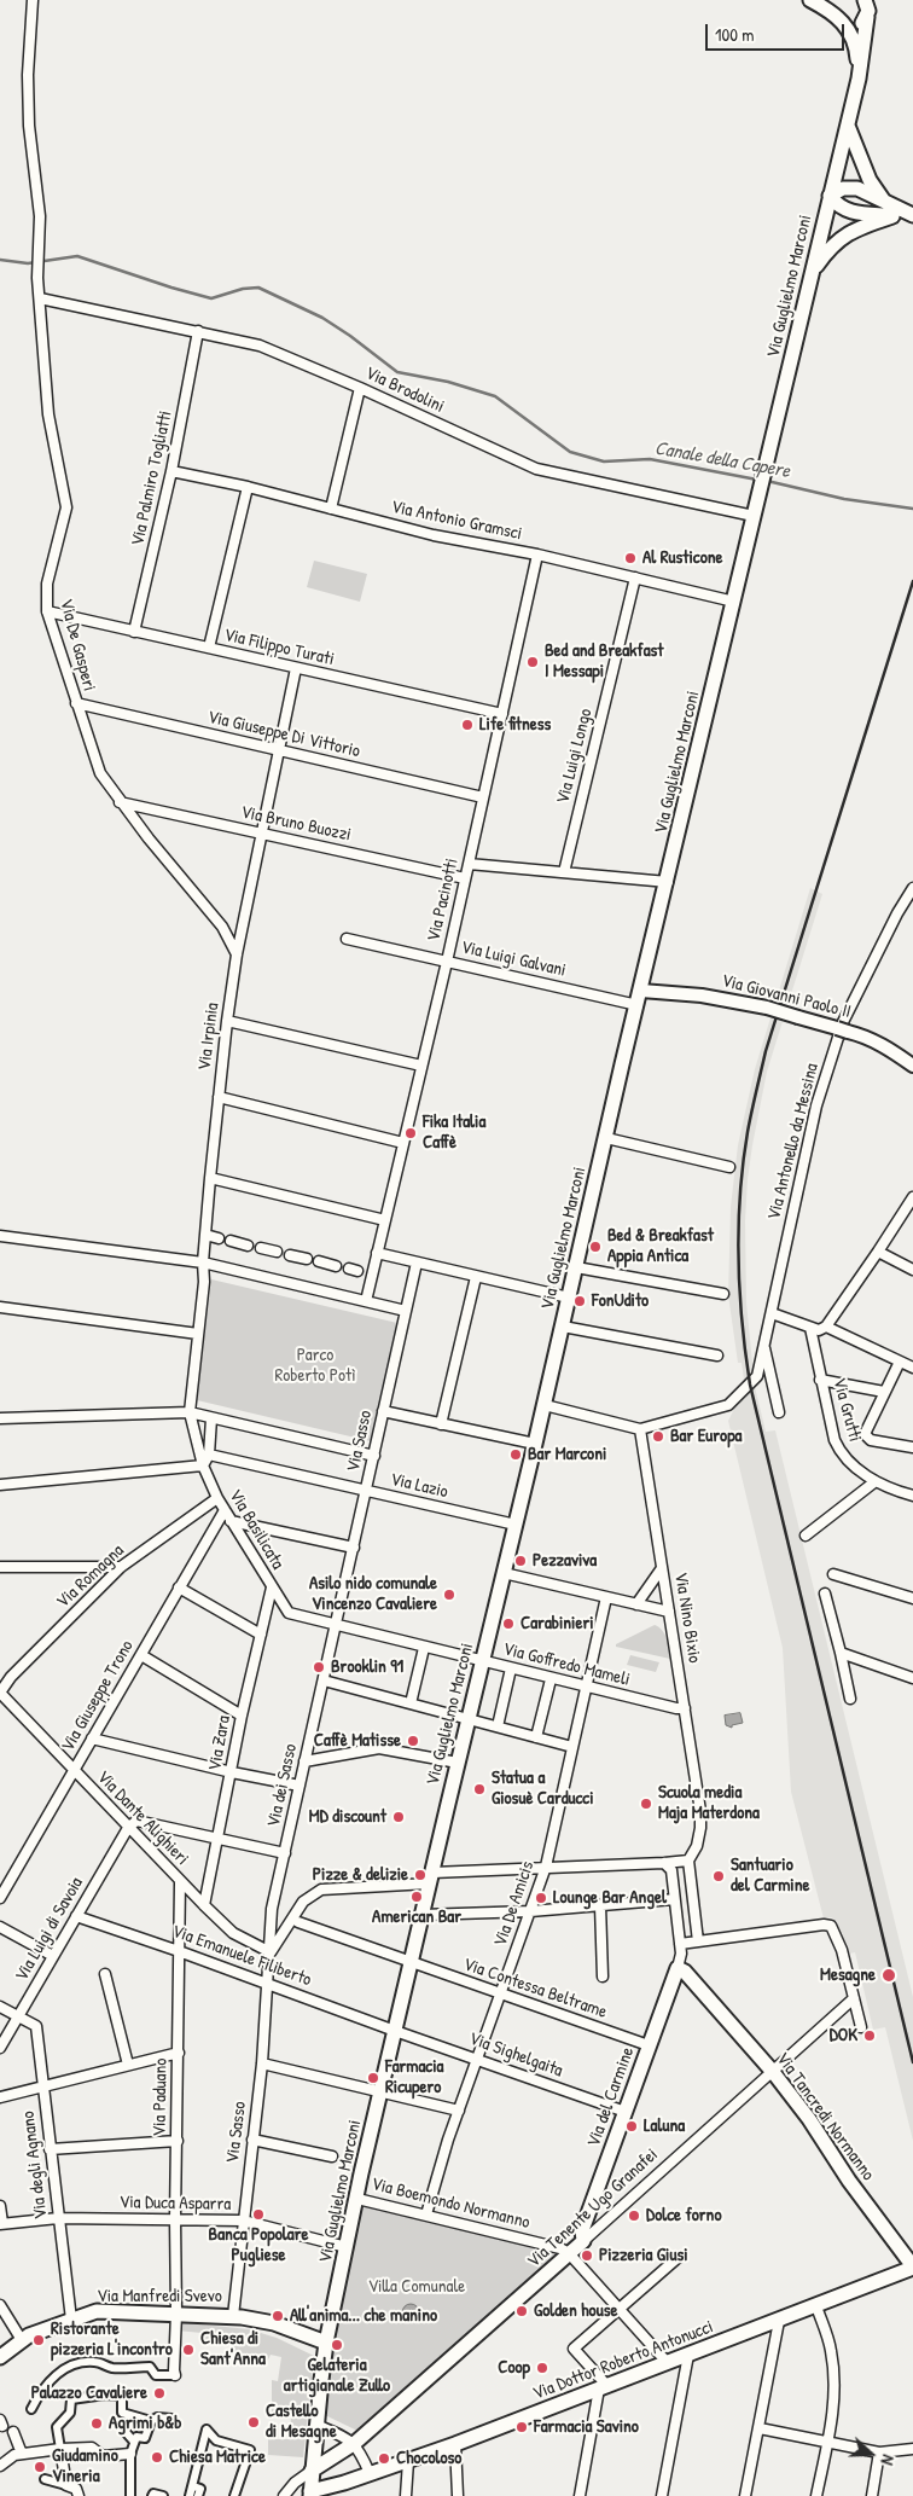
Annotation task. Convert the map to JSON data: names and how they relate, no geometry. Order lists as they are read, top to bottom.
{
  "streets": {
    "main road": [
      "Via Guglielmo Marconi",
      "Via del Carmine",
      "Via Tancredi Normanno",
      "Via Tenente Ugo Granafei",
      "Via Manfredi Svevo",
      "Via Dottor Roberto Antonucci"
    ],
    "street": [
      "Via Brodolini",
      "Via Palmiro Togliatti",
      "Via Antonio Gramsci",
      "Via De Gasperi",
      "Via Filippo Turati",
      "Via Giuseppe Di Vittorio",
      "Via Luigi Longo",
      "Via Bruno Buozzi",
      "Via Pacinotti",
      "Via Luigi Galvani",
      "Via Giovanni Paolo II",
      "Via Irpinia",
      "Via Antonello da Messina",
      "Via Grutti",
      "Via Sasso",
      "Via Lazio",
      "Via Basilicata",
      "Via Romagna",
      "Via Nino Bixio",
      "Via Goffredo Mameli",
      "Via Giuseppe Trono",
      "Via Zara",
      "Via dei Sasso",
      "Via Dante Alighieri",
      "Via De Amicis",
      "Via Luigi di Savoia",
      "Via Emanuele Filiberto",
      "Via Contessa Beltrame",
      "Via Sighelgaita",
      "Via Paduano",
      "Via degli Agnano",
      "Via Duca Asparra",
      "Via Boemondo Normanno"
    ]
  },
  "crossings": [
    ["Via Guglielmo Marconi", "Via Brodolini"],
    ["Via Guglielmo Marconi", "Via Antonio Gramsci"],
    ["Via Guglielmo Marconi", "Via Luigi Galvani"],
    ["Via Guglielmo Marconi", "Via Giovanni Paolo II"],
    ["Via Guglielmo Marconi", "Via Lazio"],
    ["Via Guglielmo Marconi", "Via Goffredo Mameli"],
    ["Via Guglielmo Marconi", "Via Emanuele Filiberto"],
    ["Via Guglielmo Marconi", "Via Contessa Beltrame"],
    ["Via Guglielmo Marconi", "Via Sighelgaita"],
    ["Via Guglielmo Marconi", "Via Duca Asparra"],
    ["Via Guglielmo Marconi", "Via Boemondo Normanno"],
    ["Via Guglielmo Marconi", "Via Tenente Ugo Granafei"],
    ["Via Guglielmo Marconi", "Via Manfredi Svevo"],
    ["Via Guglielmo Marconi", "Via Dottor Roberto Antonucci"],
    ["Via Brodolini", "Via Palmiro Togliatti"],
    ["Via Brodolini", "Via De Gasperi"],
    ["Via Palmiro Togliatti", "Via Antonio Gramsci"],
    ["Via Palmiro Togliatti", "Via Filippo Turati"],
    ["Via Antonio Gramsci", "Via Luigi Longo"],
    ["Via Antonio Gramsci", "Via Pacinotti"],
    ["Via De Gasperi", "Via Filippo Turati"],
    ["Via De Gasperi", "Via Giuseppe Di Vittorio"],
    ["Via De Gasperi", "Via Bruno Buozzi"],
    ["Via De Gasperi", "Via Irpinia"],
    ["Via Filippo Turati", "Via Pacinotti"],
    ["Via Filippo Turati", "Via Irpinia"],
    ["Via Giuseppe Di Vittorio", "Via Pacinotti"],
    ["Via Giuseppe Di Vittorio", "Via Irpinia"],
    ["Via Bruno Buozzi", "Via Pacinotti"],
    ["Via Bruno Buozzi", "Via Irpinia"],
    ["Via Pacinotti", "Via Luigi Galvani"],
    ["Via Irpinia", "Via Basilicata"],
    ["Via Antonello da Messina", "Via Nino Bixio"],
    ["Via Sasso", "Via Lazio"],
    ["Via Sasso", "Via Basilicata"],
    ["Via Sasso", "Via Goffredo Mameli"],
    ["Via Sasso", "Via dei Sasso"],
    ["Via Sasso", "Via Dante Alighieri"],
    ["Via Sasso", "Via Emanuele Filiberto"],
    ["Via Sasso", "Via Duca Asparra"],
    ["Via Sasso", "Via Manfredi Svevo"],
    ["Via Basilicata", "Via Romagna"],
    ["Via Basilicata", "Via Goffredo Mameli"],
    ["Via Basilicata", "Via Giuseppe Trono"],
    ["Via Basilicata", "Via Zara"],
    ["Via Basilicata", "Via dei Sasso"],
    ["Via Romagna", "Via Dante Alighieri"],
    ["Via Nino Bixio", "Via Goffredo Mameli"],
    ["Via Goffredo Mameli", "Via dei Sasso"],
    ["Via Goffredo Mameli", "Via De Amicis"],
    ["Via Giuseppe Trono", "Via Dante Alighieri"],
    ["Via Zara", "Via Dante Alighieri"],
    ["Via dei Sasso", "Via Dante Alighieri"],
    ["Via Dante Alighieri", "Via Luigi di Savoia"],
    ["Via Dante Alighieri", "Via Paduano"],
    ["Via De Amicis", "Via Contessa Beltrame"],
    ["Via De Amicis", "Via Sighelgaita"],
    ["Via De Amicis", "Via Boemondo Normanno"],
    ["Via Luigi di Savoia", "Via Emanuele Filiberto"],
    ["Via Luigi di Savoia", "Via degli Agnano"],
    ["Via Emanuele Filiberto", "Via Sighelgaita"],
    ["Via Emanuele Filiberto", "Via Paduano"],
    ["Via Contessa Beltrame", "Via del Carmine"],
    ["Via Sighelgaita", "Via del Carmine"],
    ["Via Paduano", "Via Duca Asparra"],
    ["Via Paduano", "Via Manfredi Svevo"],
    ["Via del Carmine", "Via Tancredi Normanno"],
    ["Via del Carmine", "Via Tenente Ugo Granafei"],
    ["Via Tancredi Normanno", "Via Tenente Ugo Granafei"],
    ["Via Tancredi Normanno", "Via Dottor Roberto Antonucci"],
    ["Via degli Agnano", "Via Duca Asparra"],
    ["Via degli Agnano", "Via Manfredi Svevo"],
    ["Via Boemondo Normanno", "Via Tenente Ugo Granafei"]
  ],
  "water": ["Canale della Capere"],
  "parks": ["Parco Roberto Potì", "Villa Comunale"],
  "places": [
    "Al Rusticone",
    "Bed and Breakfast I Messapi",
    "Life fitness",
    "Fika Italia Caffè",
    "Bed & Breakfast Appia Antica",
    "FonUdito",
    "Bar Europa",
    "Bar Marconi",
    "Pezzaviva",
    "Asilo nido comunale Vincenzo Cavaliere",
    "Carabinieri",
    "Brooklin 91",
    "Caffè Matisse",
    "Statua a Giosuè Carducci",
    "Scuola media Maja Materdona",
    "MD discount",
    "Pizze & delizie",
    "Santuario del Carmine",
    "American Bar",
    "Lounge Bar Angel",
    "Mesagne",
    "DOK",
    "Farmacia Ricupero",
    "Laluna",
    "Banca Popolare Pugliese",
    "Dolce forno",
    "Pizzeria Giusi",
    "Golden house",
    "All'anima... che manino",
    "Ristorante pizzeria L'incontro",
    "Gelateria artigianale Zullo",
    "Chiesa di Sant'Anna",
    "Coop",
    "Palazzo Cavaliere",
    "Castello di Mesagne",
    "Agrimi b&b",
    "Farmacia Savino",
    "Chiesa Matrice",
    "Chocoloso",
    "Giudamino Vineria"
  ],
  "scale_bar": "100 m",
  "north": "right"
}
